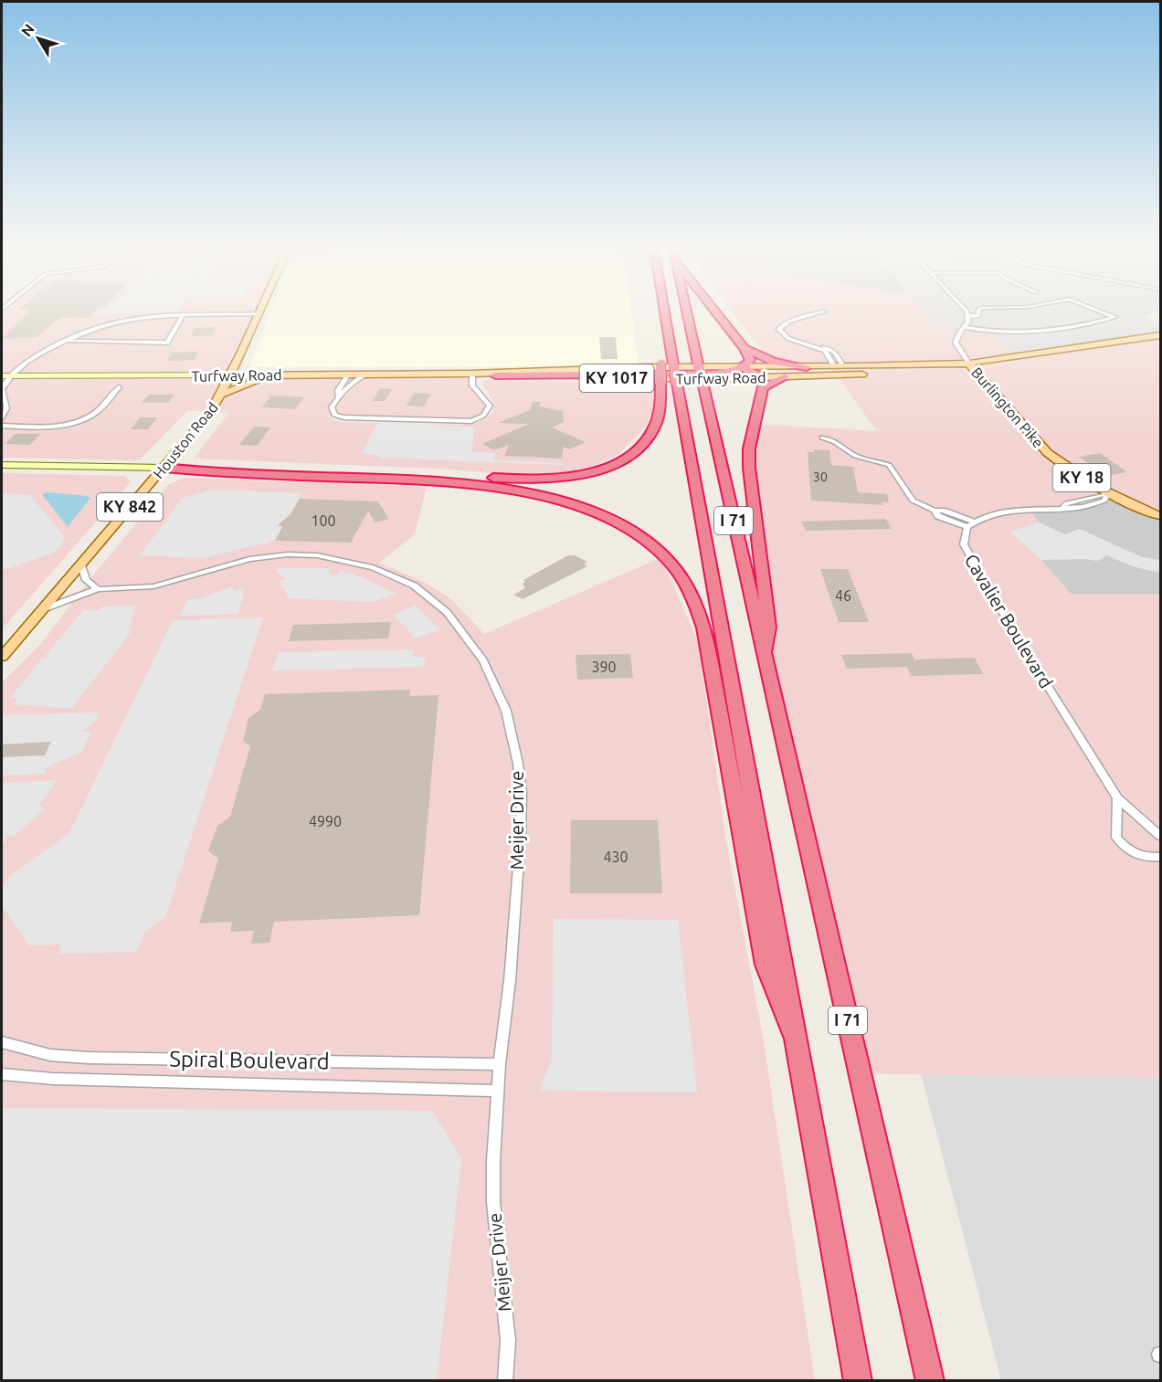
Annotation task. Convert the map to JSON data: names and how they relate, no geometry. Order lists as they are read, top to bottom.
{
  "streets": {
    "highway": ["I 71"],
    "main road": [
      "Turfway Road",
      "KY 1017",
      "Burlington Pike",
      "Houston Road",
      "KY 18",
      "KY 842"
    ],
    "street": ["Cavalier Boulevard", "Meijer Drive", "Spiral Boulevard"]
  },
  "crossings": [
    ["Turfway Road", "Burlington Pike"],
    ["Turfway Road", "Houston Road"],
    ["Houston Road", "Meijer Drive"],
    ["Meijer Drive", "Spiral Boulevard"]
  ],
  "house_numbers": [
    "30",
    "100",
    "46",
    "390",
    "4990",
    "430"
  ],
  "north": "top left"
}
